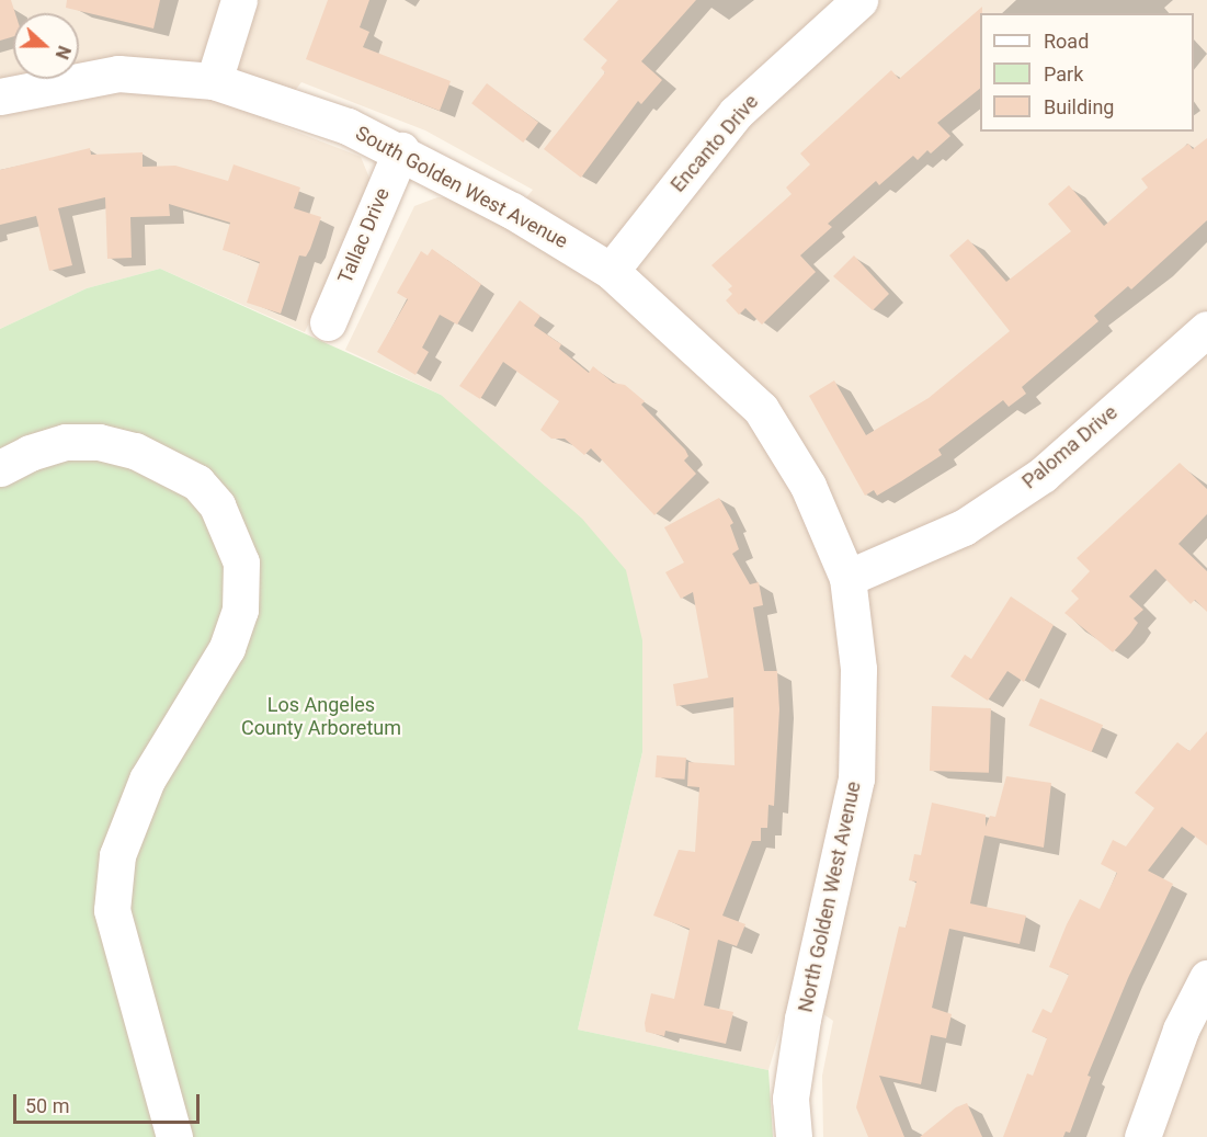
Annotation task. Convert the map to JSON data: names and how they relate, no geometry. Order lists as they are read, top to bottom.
{
  "streets": {
    "street": [
      "Encanto Drive",
      "South Golden West Avenue",
      "Tallac Drive",
      "Paloma Drive",
      "North Golden West Avenue"
    ]
  },
  "crossings": [
    ["Encanto Drive", "South Golden West Avenue"],
    ["Encanto Drive", "North Golden West Avenue"],
    ["South Golden West Avenue", "Tallac Drive"],
    ["South Golden West Avenue", "North Golden West Avenue"],
    ["Paloma Drive", "North Golden West Avenue"]
  ],
  "parks": ["Los Angeles County Arboretum"],
  "legend": ["Road", "Park", "Building"],
  "scale_bar": "50 m",
  "north": "right"
}
